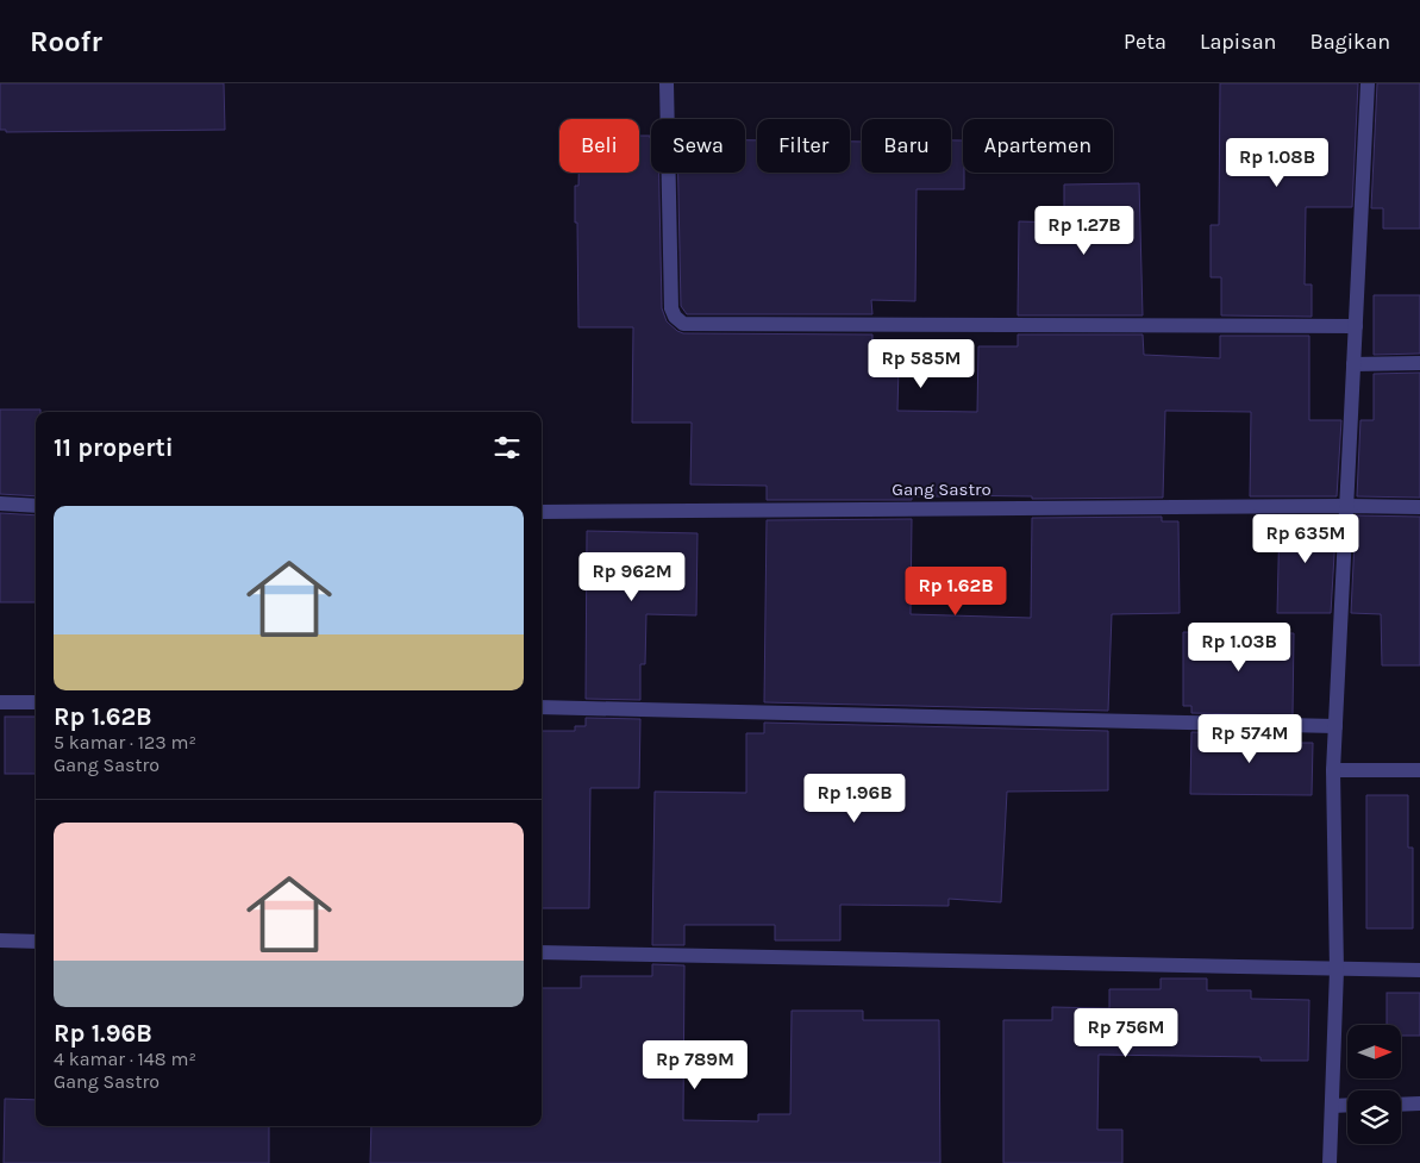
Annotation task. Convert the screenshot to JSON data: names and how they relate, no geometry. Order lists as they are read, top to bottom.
{
  "streets": {
    "street": ["Gang Sastro"]
  },
  "north": "right",
  "page": {
    "header": "Roofr",
    "nav": ["Peta", "Lapisan", "Bagikan"],
    "chip": [
      "Beli",
      "Sewa",
      "Filter",
      "Baru",
      "Apartemen"
    ],
    "price": [
      "Rp 1.08B",
      "Rp 1.27B",
      "Rp 585M",
      "Rp 635M",
      "Rp 962M",
      "Rp 1.62B",
      "Rp 1.03B",
      "Rp 574M",
      "Rp 1.96B",
      "Rp 756M",
      "Rp 789M"
    ],
    "heading": "11 properti",
    "list": [
      {
        "name": "Rp 1.62B",
        "note": "5 kamar · 123 m² · Gang Sastro"
      },
      {
        "name": "Rp 1.96B",
        "note": "4 kamar · 148 m² · Gang Sastro"
      }
    ]
  }
}
